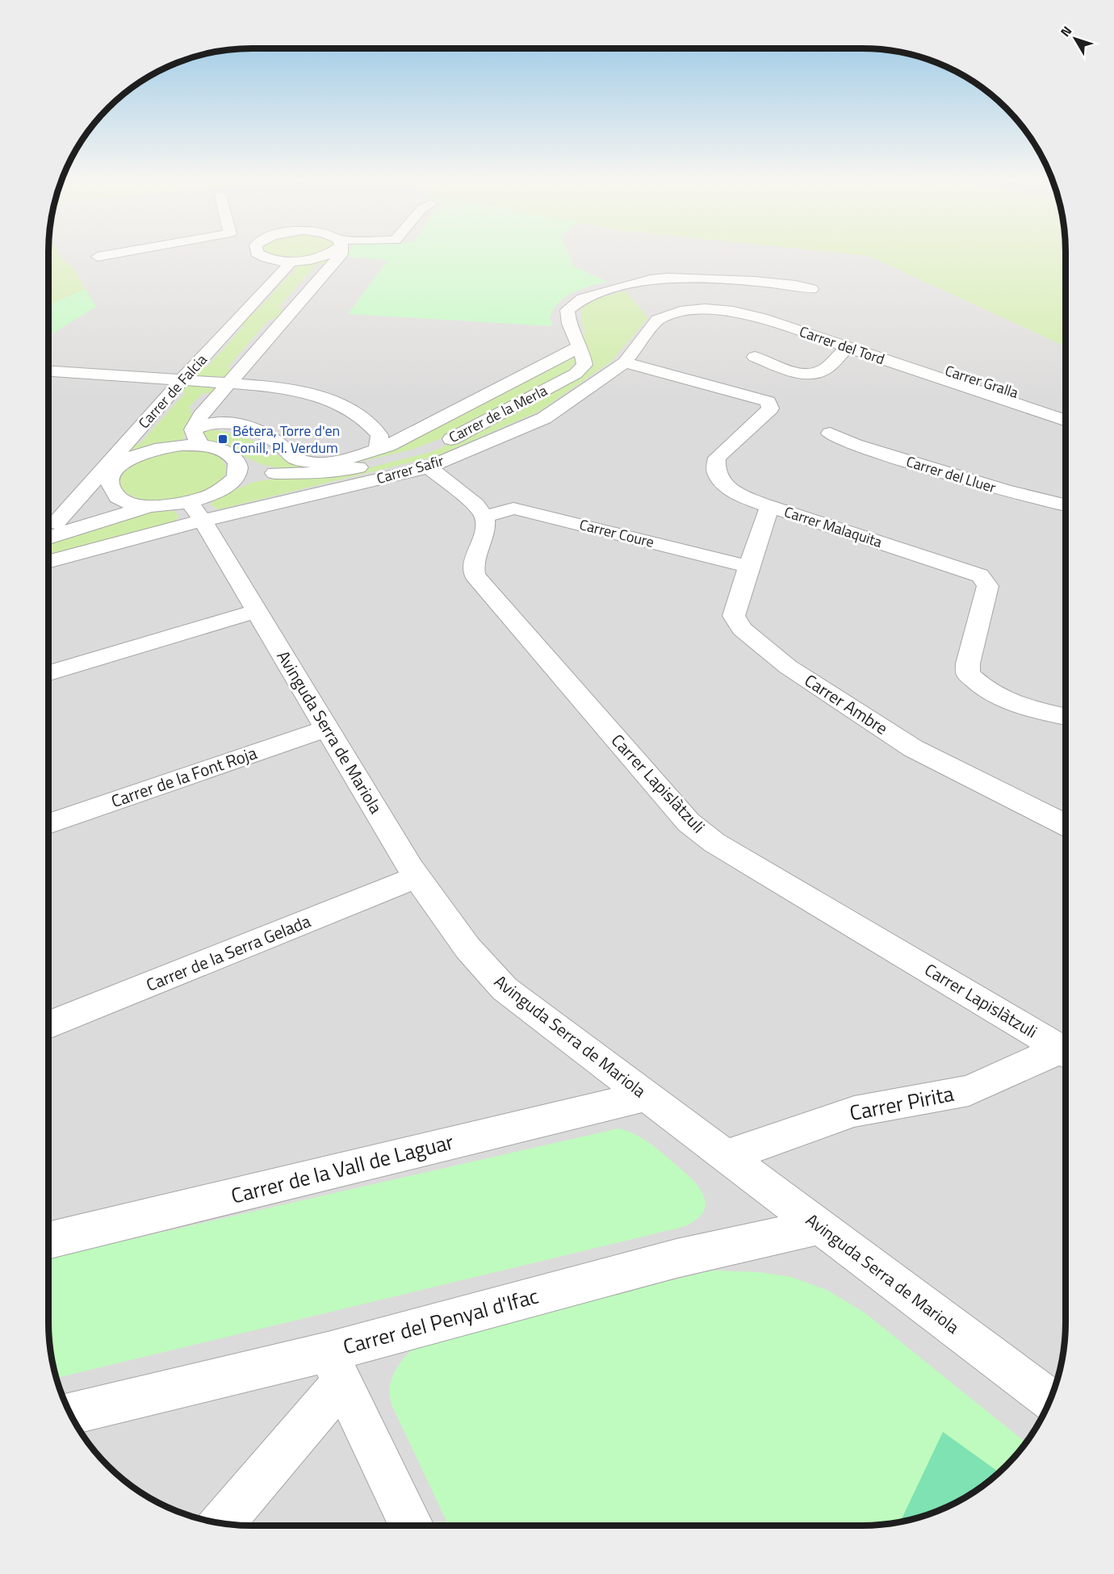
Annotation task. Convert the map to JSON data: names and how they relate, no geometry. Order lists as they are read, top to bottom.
{
  "streets": {
    "street": [
      "Carrer del Tord",
      "Carrer Gralla",
      "Carrer de Falcia",
      "Carrer de la Merla",
      "Carrer Safir",
      "Carrer del Lluer",
      "Carrer Malaquita",
      "Carrer Coure",
      "Carrer Ambre",
      "Avinguda Serra de Mariola",
      "Carrer de la Font Roja",
      "Carrer Lapislàtzuli",
      "Carrer de la Serra Gelada",
      "Carrer Pirita",
      "Carrer de la Vall de Laguar",
      "Carrer del Penyal d'Ifac"
    ]
  },
  "crossings": [
    ["Carrer del Tord", "Carrer Gralla"],
    ["Carrer del Tord", "Carrer Safir"],
    ["Carrer del Tord", "Carrer Malaquita"],
    ["Carrer de la Merla", "Carrer Safir"],
    ["Carrer Safir", "Carrer Malaquita"],
    ["Carrer Safir", "Avinguda Serra de Mariola"],
    ["Carrer Malaquita", "Carrer Ambre"],
    ["Carrer Coure", "Carrer Ambre"],
    ["Carrer Coure", "Carrer Lapislàtzuli"],
    ["Avinguda Serra de Mariola", "Carrer de la Font Roja"],
    ["Avinguda Serra de Mariola", "Carrer de la Serra Gelada"],
    ["Avinguda Serra de Mariola", "Carrer Pirita"],
    ["Avinguda Serra de Mariola", "Carrer de la Vall de Laguar"],
    ["Avinguda Serra de Mariola", "Carrer del Penyal d'Ifac"]
  ],
  "places": {
    "transit": ["Bétera, Torre d'en Conill, Pl. Verdum"]
  },
  "north": "top left"
}
